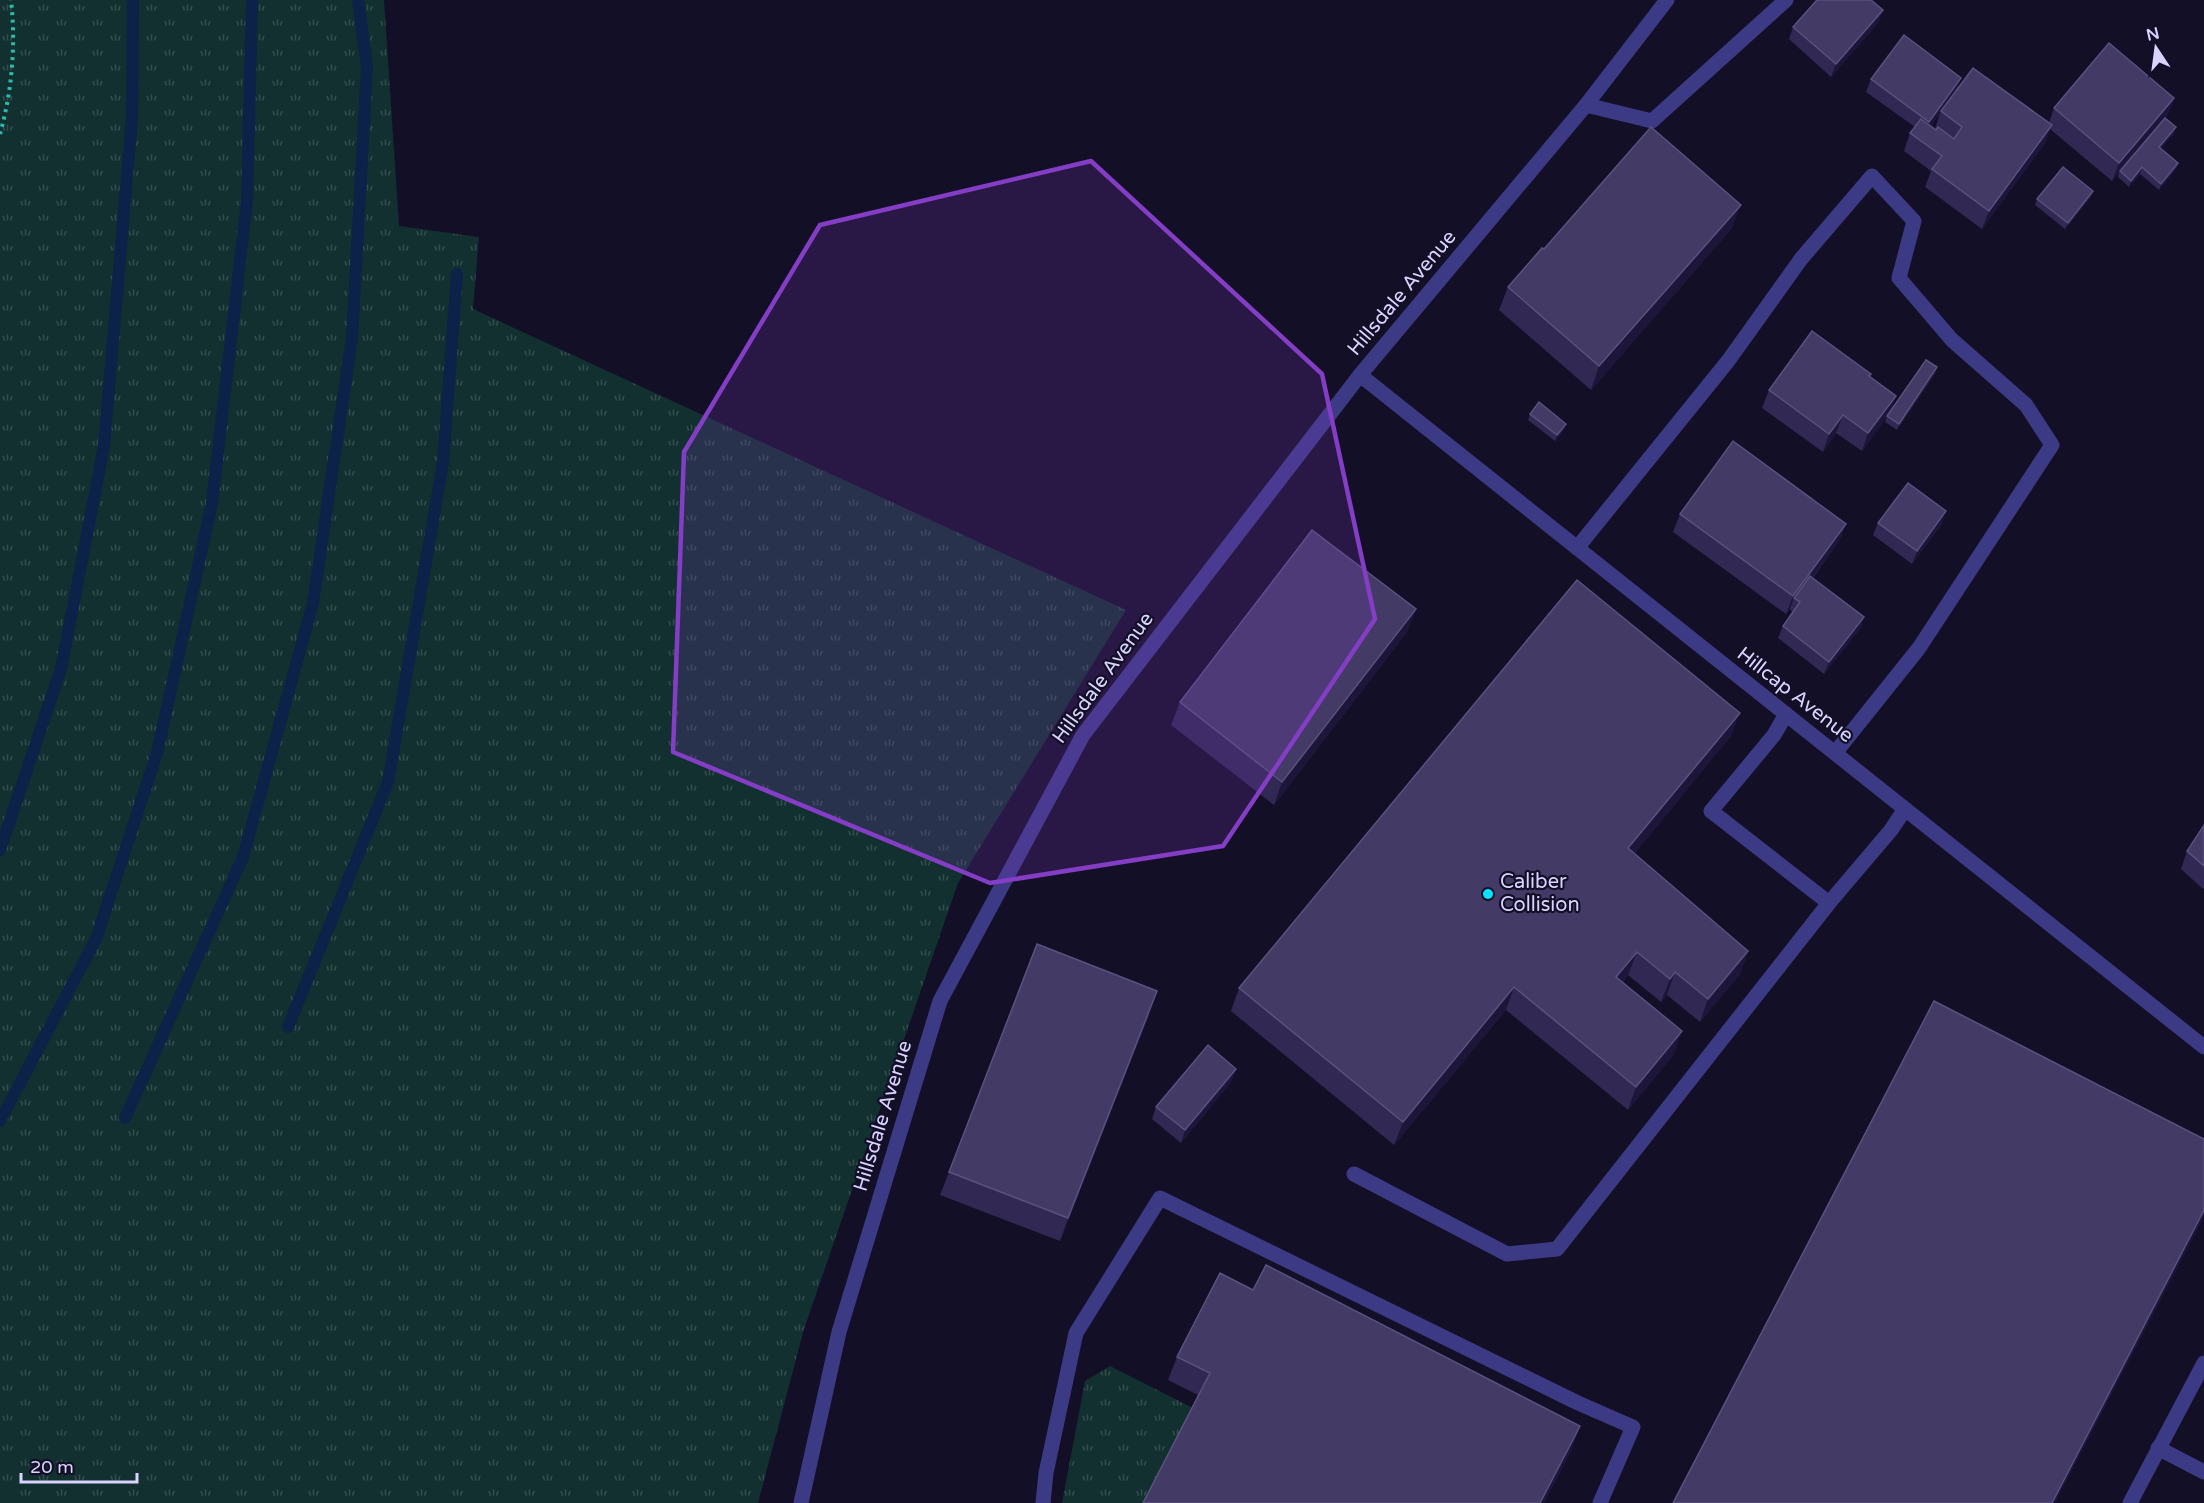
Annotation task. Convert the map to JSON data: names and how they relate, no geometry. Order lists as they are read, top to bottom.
{
  "streets": {
    "street": ["Hillsdale Avenue", "Hillcap Avenue"]
  },
  "crossings": [
    ["Hillsdale Avenue", "Hillcap Avenue"]
  ],
  "places": ["Caliber Collision"],
  "scale_bar": "20 m",
  "north": "top"
}
